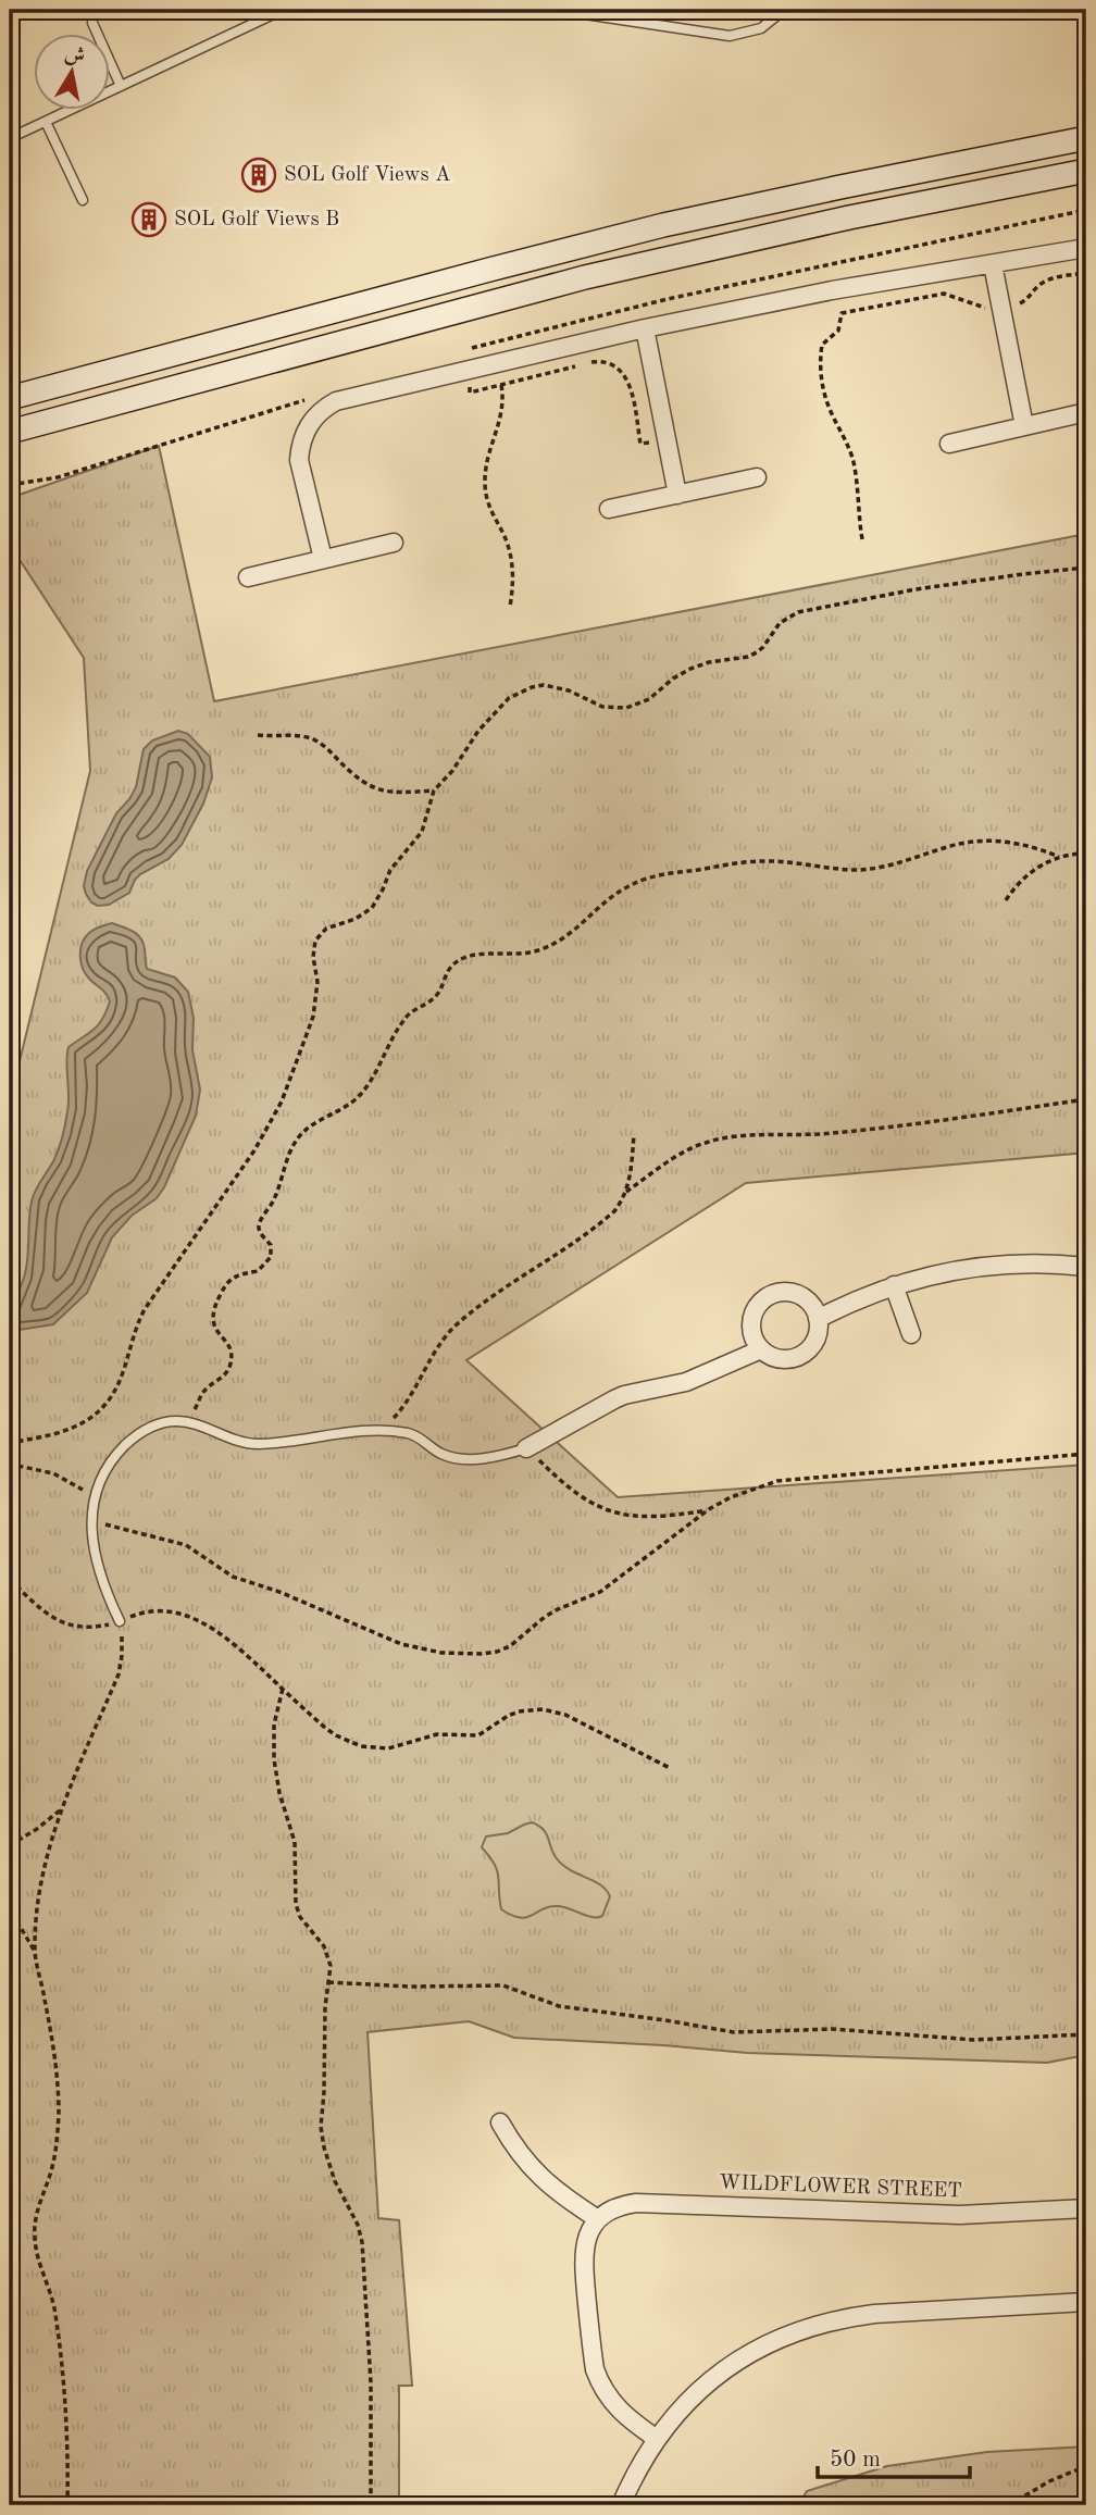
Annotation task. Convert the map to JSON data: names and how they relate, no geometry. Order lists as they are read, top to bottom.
{
  "streets": {
    "street": ["WILDFLOWER STREET"]
  },
  "places": {
    "building": ["SOL Golf Views A", "SOL Golf Views B"]
  },
  "scale_bar": "50 m",
  "north": "top"
}
